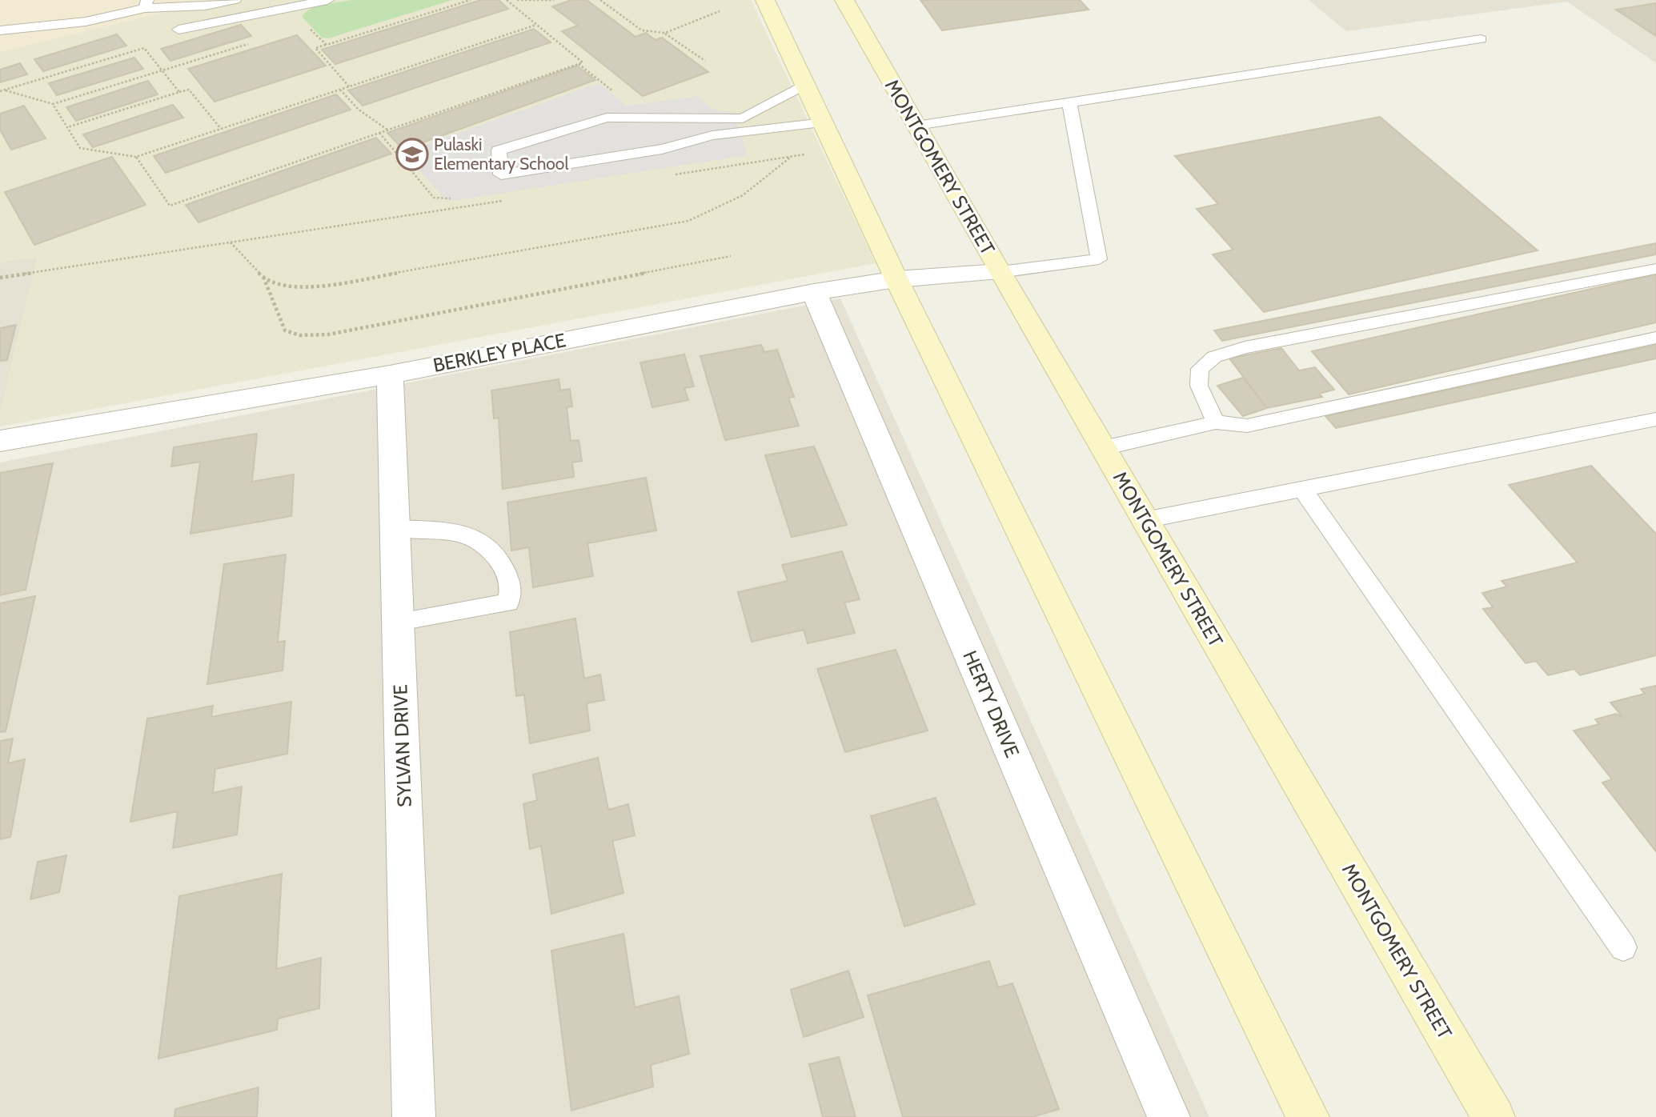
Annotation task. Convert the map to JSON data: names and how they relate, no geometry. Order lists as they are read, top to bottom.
{
  "streets": {
    "main road": ["MONTGOMERY STREET"],
    "street": ["BERKLEY PLACE", "HERTY DRIVE", "SYLVAN DRIVE"]
  },
  "crossings": [
    ["MONTGOMERY STREET", "BERKLEY PLACE"],
    ["BERKLEY PLACE", "HERTY DRIVE"],
    ["BERKLEY PLACE", "SYLVAN DRIVE"]
  ],
  "places": {
    "school or university": ["Pulaski Elementary School"]
  }
}
